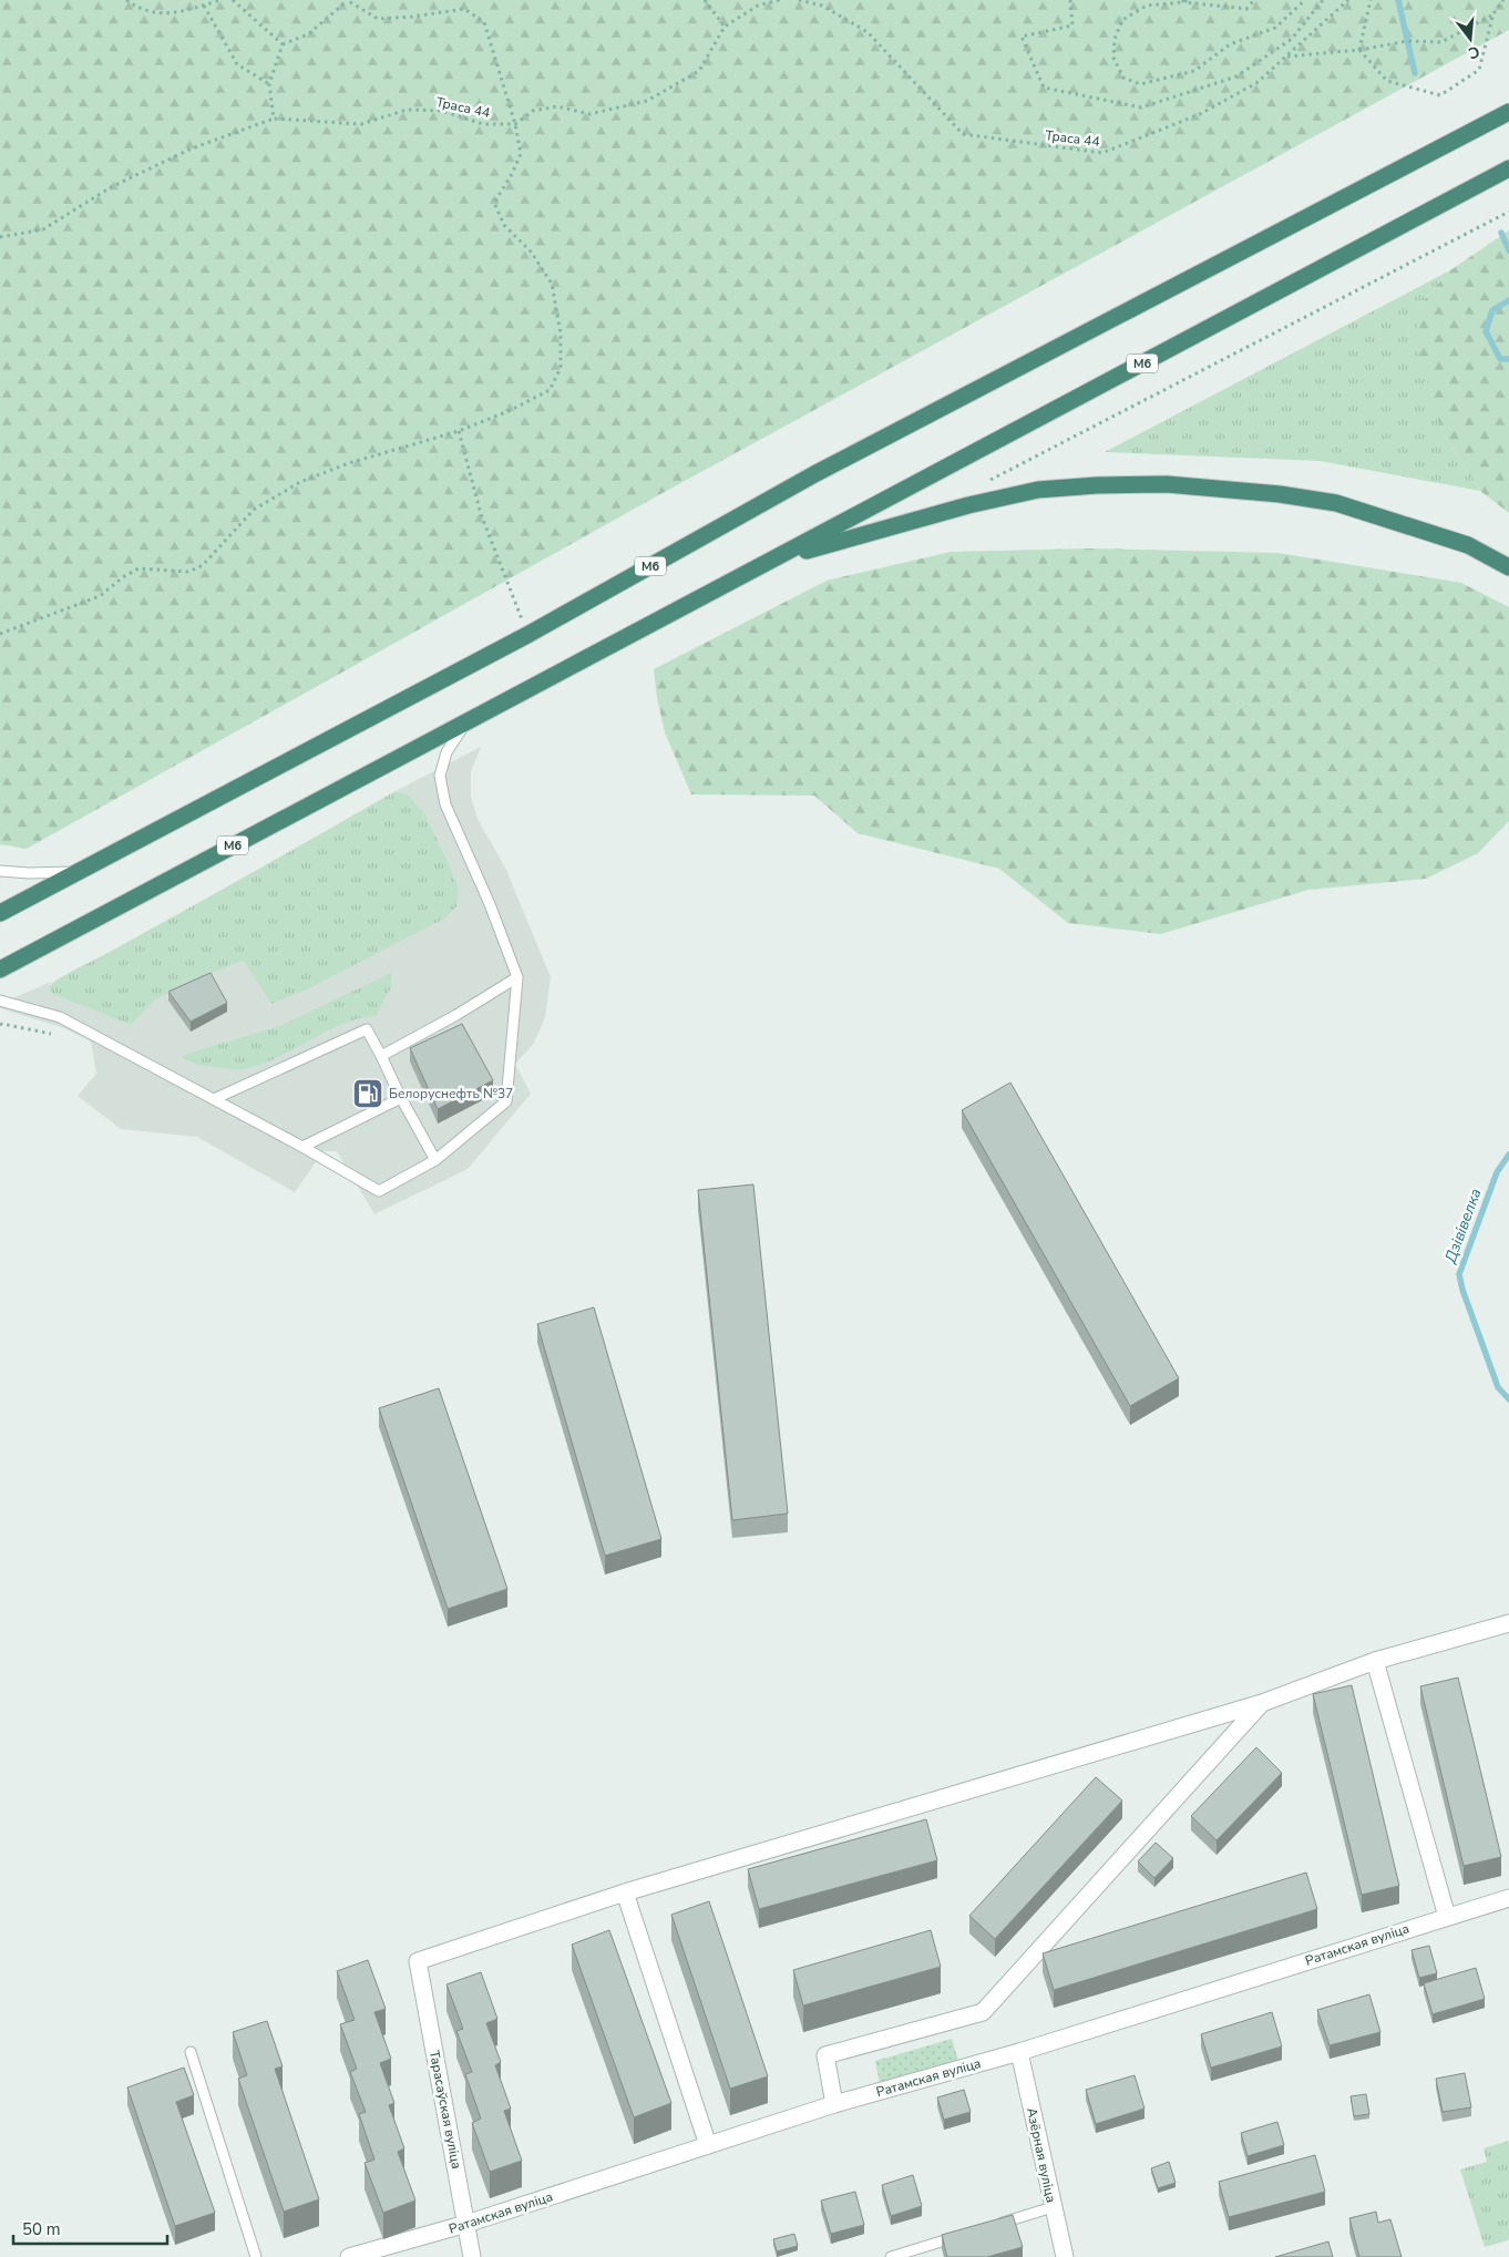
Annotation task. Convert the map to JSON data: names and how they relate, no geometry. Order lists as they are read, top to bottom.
{
  "streets": {
    "highway": ["М6"],
    "street": ["Ратамская вуліца", "Тарасаўская вуліца", "Азёрная вуліца"],
    "path": ["Траса 44"]
  },
  "crossings": [
    ["Ратамская вуліца", "Тарасаўская вуліца"],
    ["Ратамская вуліца", "Азёрная вуліца"]
  ],
  "water": ["Дзівівелка"],
  "places": {
    "fuel station": ["Белоруснефть №37"]
  },
  "scale_bar": "50 m",
  "north": "bottom"
}
